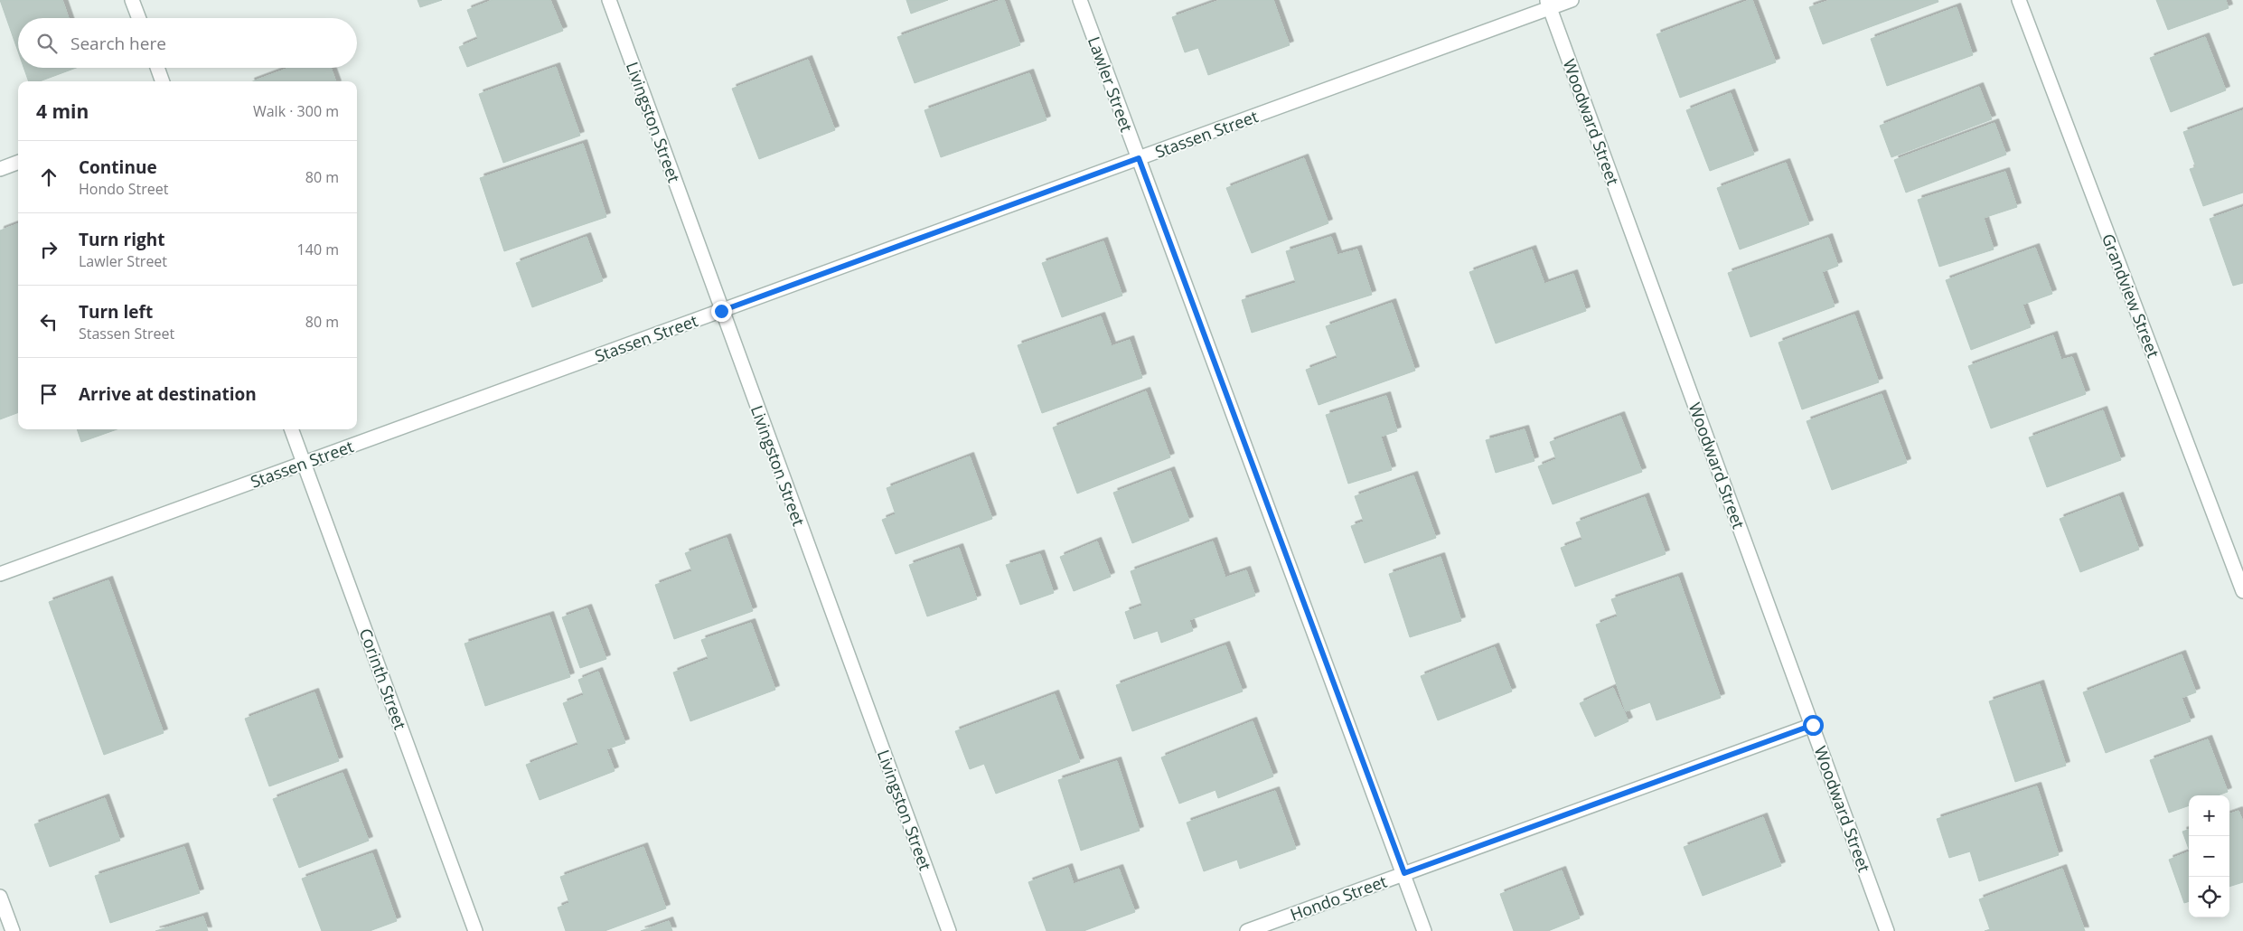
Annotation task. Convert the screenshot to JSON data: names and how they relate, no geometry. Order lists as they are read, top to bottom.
{
  "streets": {
    "street": [
      "Lawler Street",
      "Livingston Street",
      "Woodward Street",
      "Stassen Street",
      "Grandview Street",
      "Corinth Street",
      "Hondo Street"
    ]
  },
  "crossings": [
    ["Lawler Street", "Stassen Street"],
    ["Lawler Street", "Hondo Street"],
    ["Livingston Street", "Stassen Street"],
    ["Woodward Street", "Stassen Street"],
    ["Woodward Street", "Hondo Street"],
    ["Stassen Street", "Corinth Street"]
  ],
  "page": {
    "search": "Search here",
    "heading": ["4 min", "Walk · 300 m"],
    "list": [
      ["Continue", "Hondo Street", "80 m"],
      ["Turn right", "Lawler Street", "140 m"],
      ["Turn left", "Stassen Street", "80 m"],
      "Arrive at destination"
    ],
    "map_buttons": ["+", "−"]
  }
}
